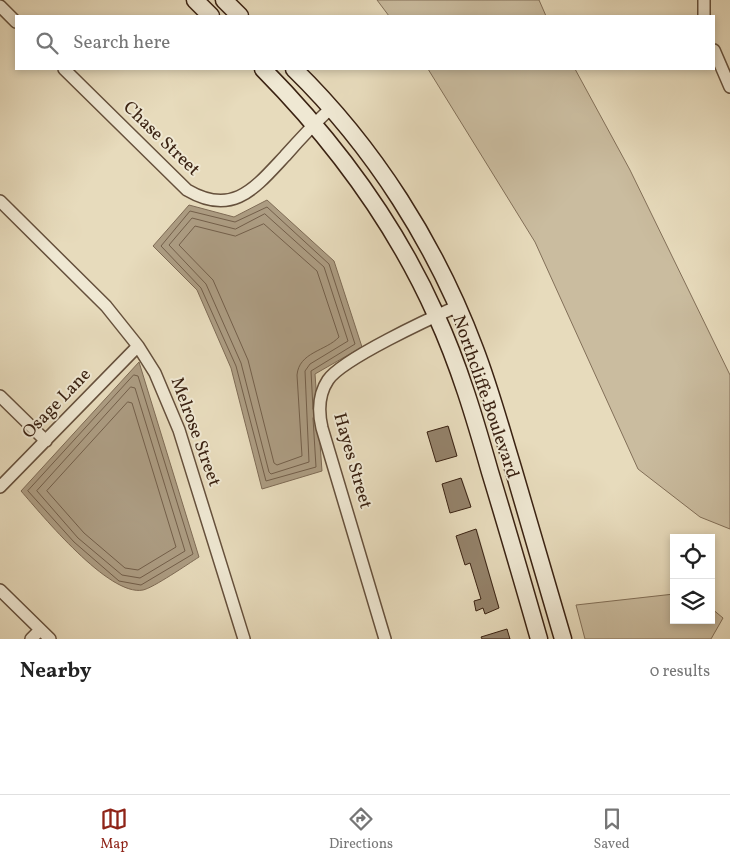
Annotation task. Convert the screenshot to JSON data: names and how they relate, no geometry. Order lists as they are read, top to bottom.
{
  "streets": {
    "main road": ["Northcliffe Boulevard"],
    "street": [
      "Chase Street",
      "Osage Lane",
      "Melrose Street",
      "Hayes Street"
    ]
  },
  "crossings": [
    ["Chase Street", "Northcliffe Boulevard"],
    ["Northcliffe Boulevard", "Hayes Street"],
    ["Osage Lane", "Melrose Street"]
  ],
  "page": {
    "search": "Search here",
    "heading": ["Nearby", "0 results"],
    "nav": ["Map", "Directions", "Saved"]
  }
}
